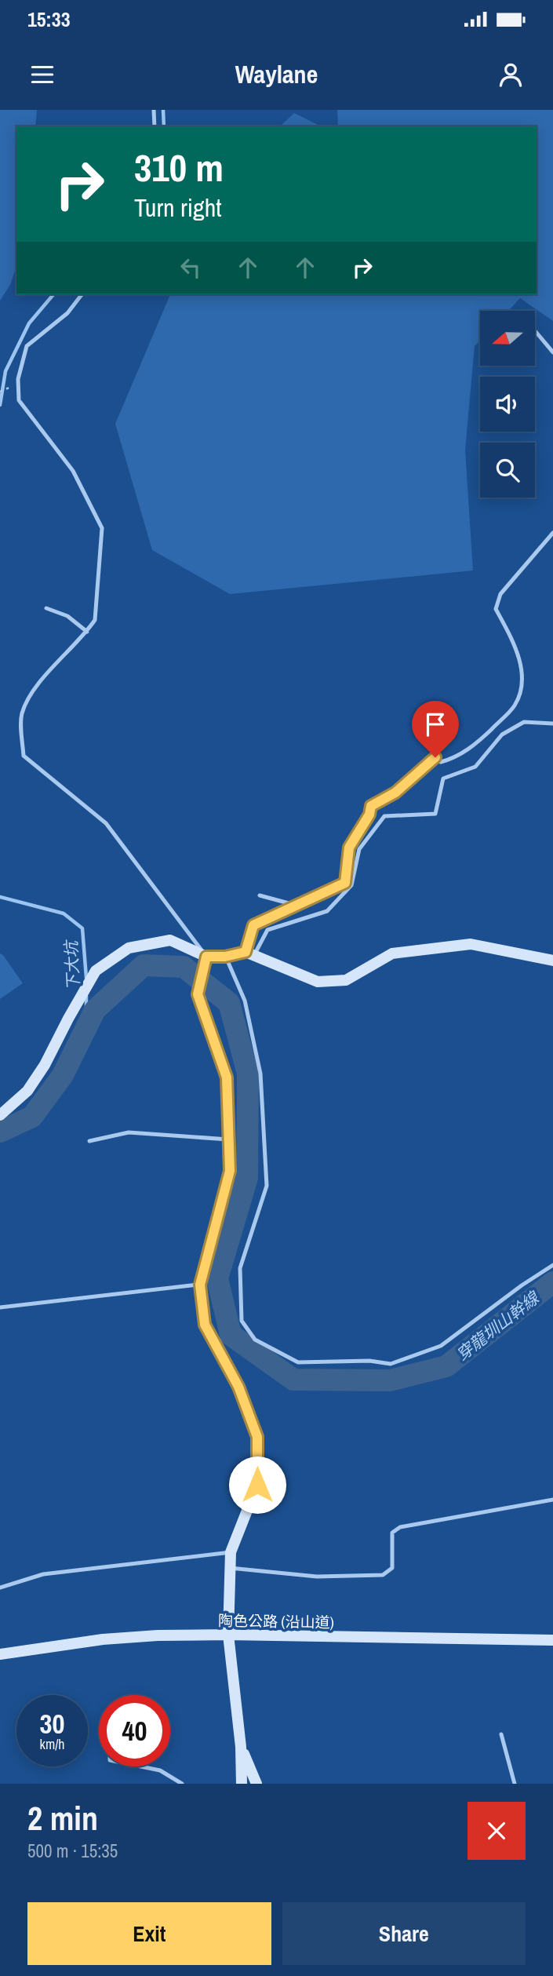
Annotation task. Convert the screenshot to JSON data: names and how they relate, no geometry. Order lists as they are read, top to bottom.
{
  "streets": {
    "street": ["陶色公路 (沿山道)"]
  },
  "water": ["下大坑", "穿龍圳山幹線"],
  "north": "left",
  "page": {
    "status": "15:33",
    "header": "Waylane",
    "turn": ["310 m", "Turn right"],
    "speed": "30 km/h",
    "limit": "40",
    "heading": ["2 min", "500 m · 15:35"],
    "buttons": ["Exit", "Share"]
  }
}
